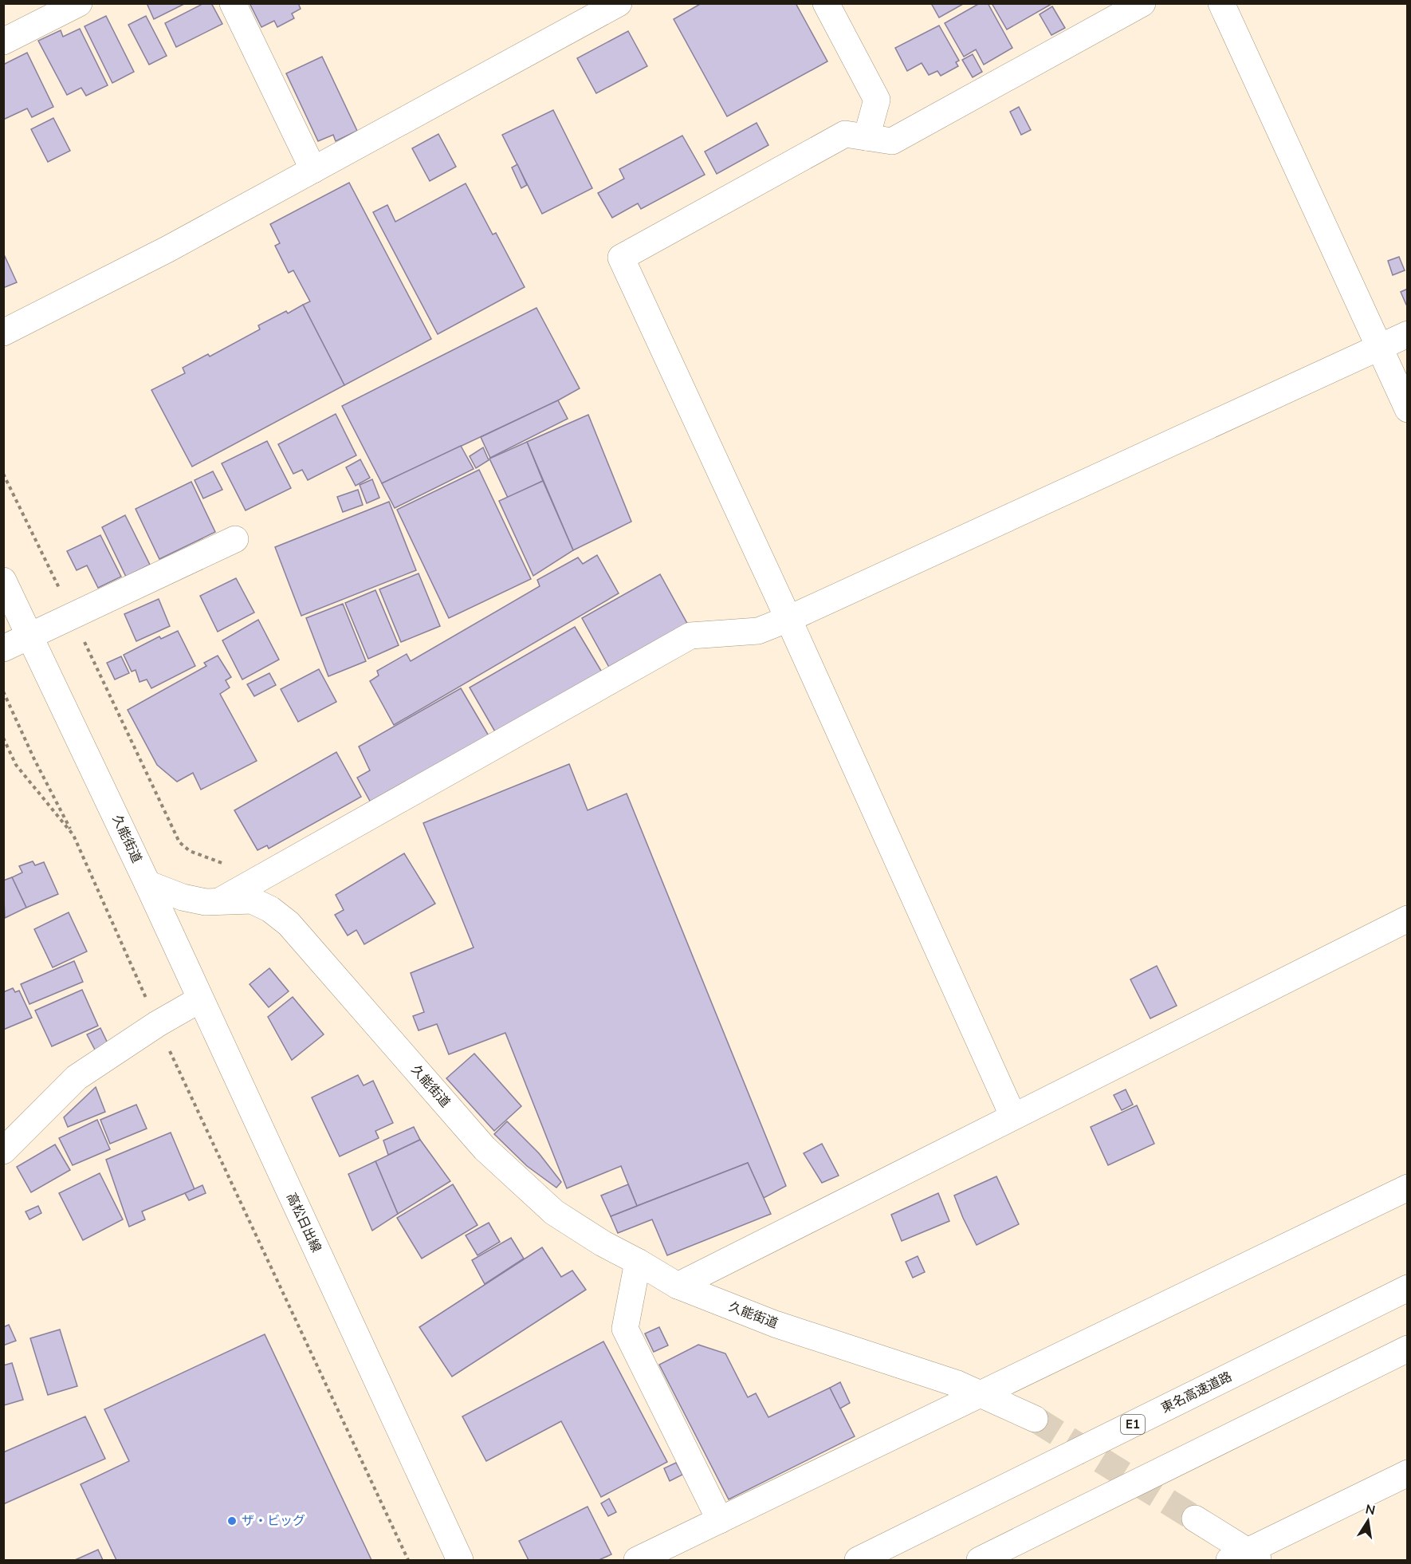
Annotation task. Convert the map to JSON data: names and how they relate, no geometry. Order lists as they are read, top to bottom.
{
  "streets": {
    "main road": [
      "久能街道",
      "高松日出線",
      "東名高速道路",
      "E1"
    ]
  },
  "crossings": [
    ["久能街道", "高松日出線"]
  ],
  "places": ["ザ・ビッグ"],
  "north": "top"
}
